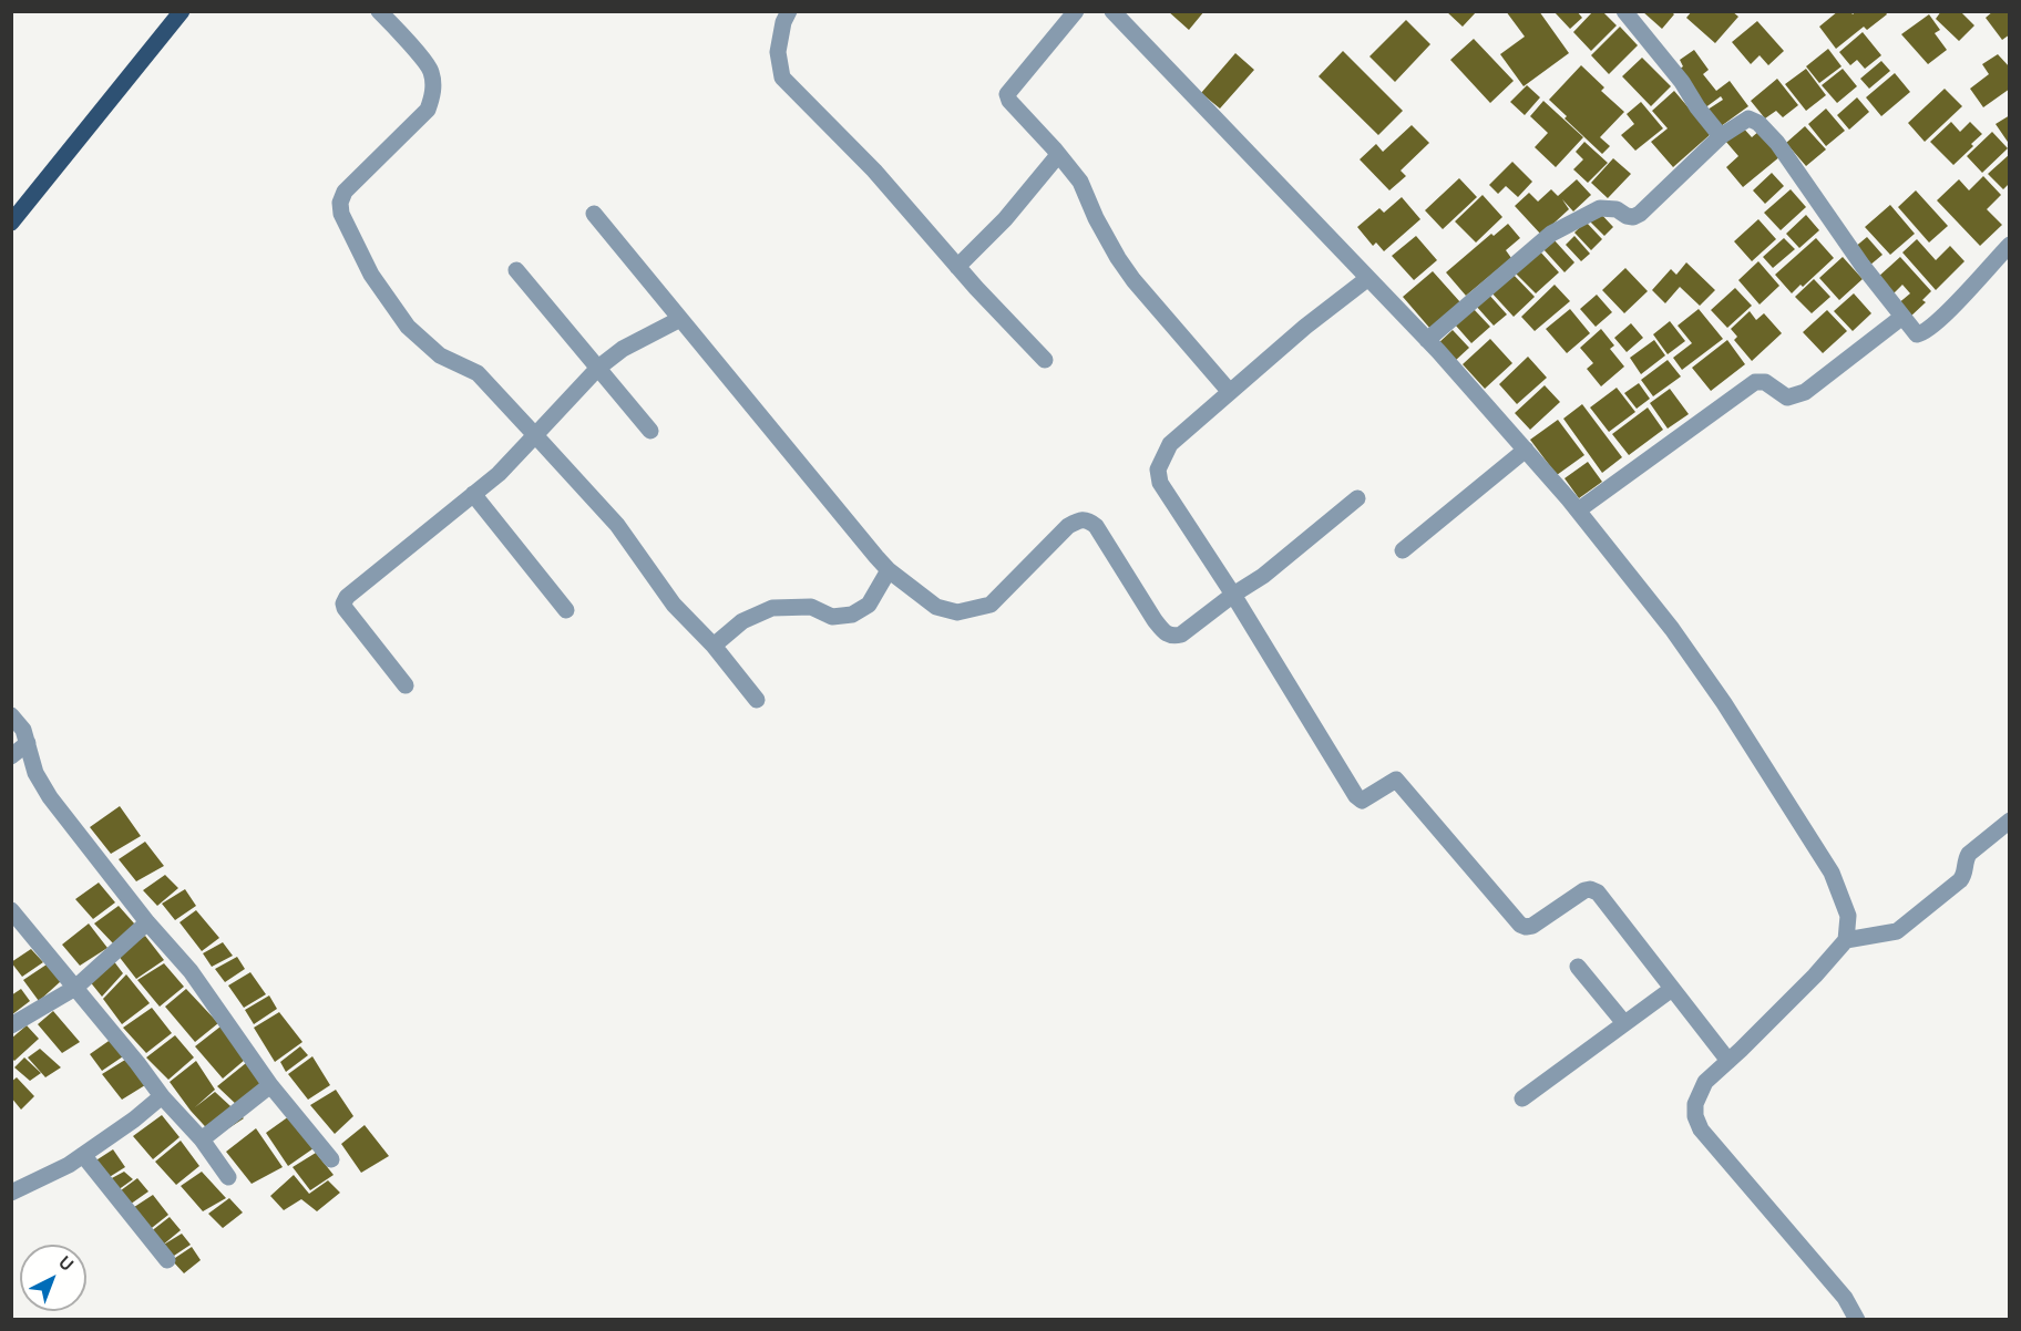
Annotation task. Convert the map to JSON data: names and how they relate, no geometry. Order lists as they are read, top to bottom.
{
  "north": "top right"
}
